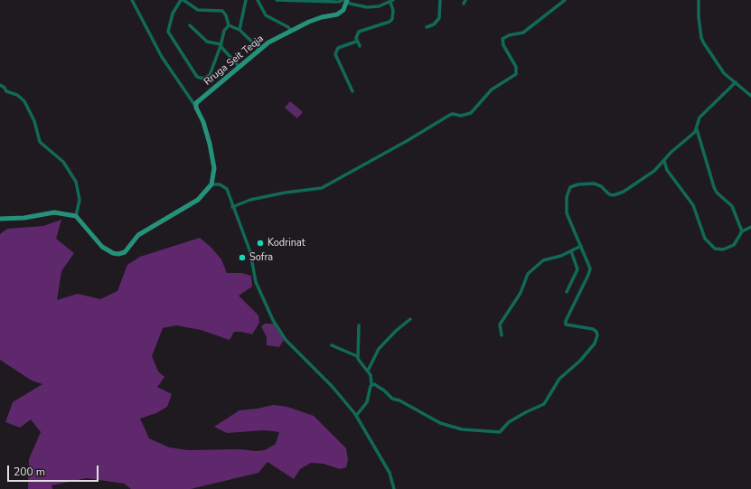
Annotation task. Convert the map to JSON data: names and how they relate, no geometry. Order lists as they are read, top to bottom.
{
  "streets": {
    "main road": ["Rruga Seit Teqja"]
  },
  "places": ["Kodrinat", "Sofra"],
  "scale_bar": "200 m"
}
